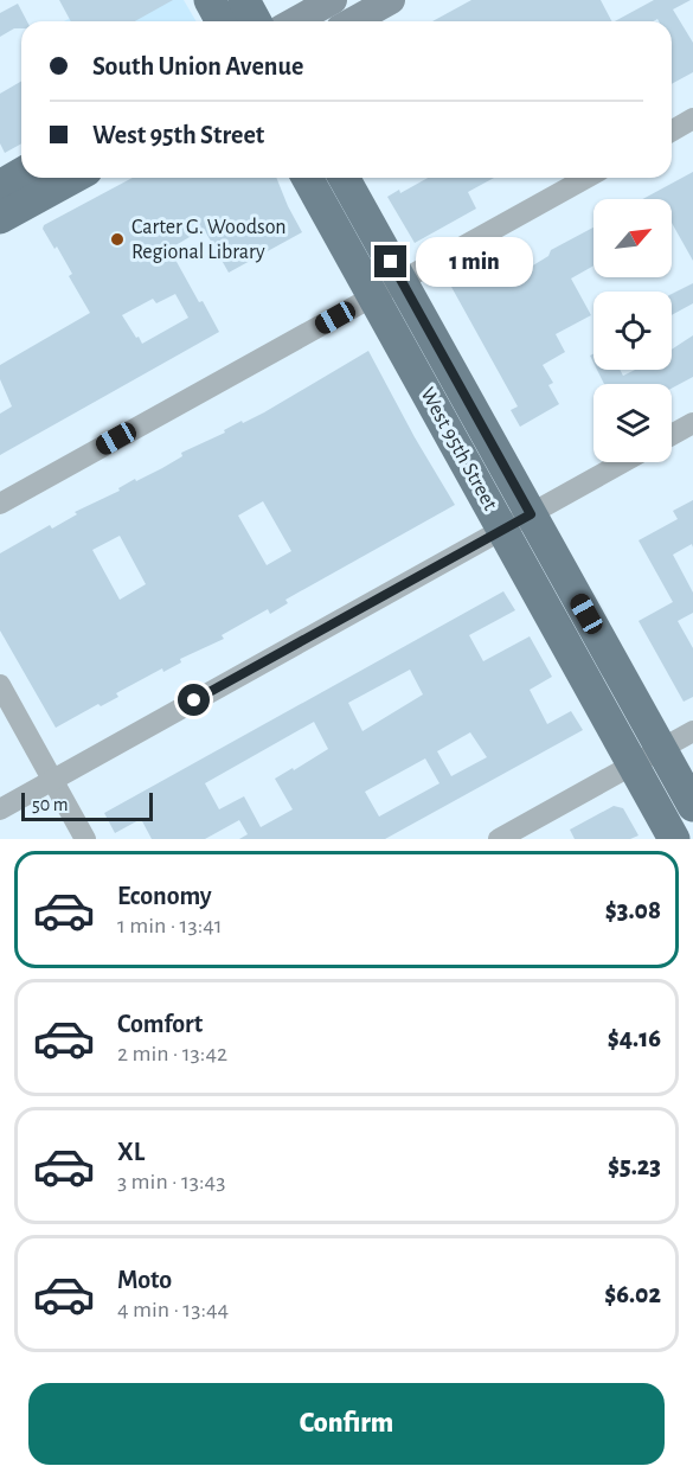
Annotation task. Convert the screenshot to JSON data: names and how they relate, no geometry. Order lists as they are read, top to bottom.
{
  "streets": {
    "main road": ["West 95th Street"]
  },
  "places": ["Carter G. Woodson Regional Library"],
  "scale_bar": "50 m",
  "north": "top right",
  "page": {
    "banner": ["South Union Avenue", "West 95th Street"],
    "bubble": "1 min",
    "scale": "50 m",
    "list": [
      {
        "name": "Economy",
        "note": "1 min · 13:41",
        "value": "$3.08"
      },
      {
        "name": "Comfort",
        "note": "2 min · 13:42",
        "value": "$4.16"
      },
      {
        "name": "XL",
        "note": "3 min · 13:43",
        "value": "$5.23"
      },
      {
        "name": "Moto",
        "note": "4 min · 13:44",
        "value": "$6.02"
      }
    ],
    "buttons": "Confirm"
  }
}
